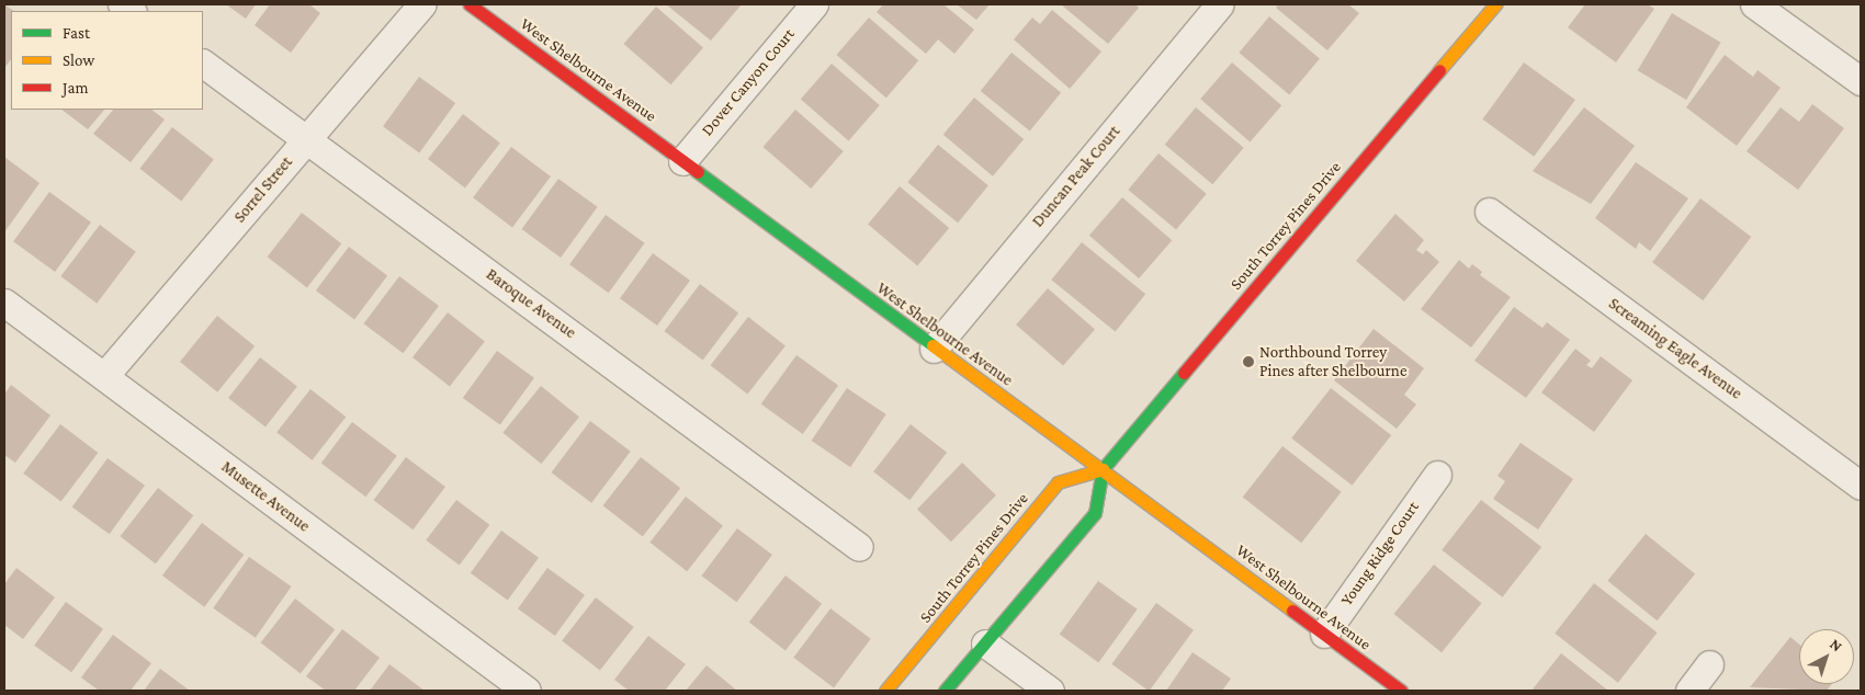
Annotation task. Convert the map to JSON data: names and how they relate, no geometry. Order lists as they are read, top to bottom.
{
  "streets": {
    "street": [
      "West Shelbourne Avenue",
      "Dover Canyon Court",
      "Duncan Peak Court",
      "Sorrel Street",
      "South Torrey Pines Drive",
      "Baroque Avenue",
      "Screaming Eagle Avenue",
      "Musette Avenue",
      "Young Ridge Court"
    ]
  },
  "crossings": [
    ["West Shelbourne Avenue", "Dover Canyon Court"],
    ["West Shelbourne Avenue", "Duncan Peak Court"],
    ["West Shelbourne Avenue", "South Torrey Pines Drive"],
    ["West Shelbourne Avenue", "Young Ridge Court"],
    ["Sorrel Street", "Baroque Avenue"],
    ["Sorrel Street", "Musette Avenue"]
  ],
  "places": ["Northbound Torrey Pines after Shelbourne"],
  "legend": ["Fast", "Slow", "Jam"],
  "north": "top right"
}
